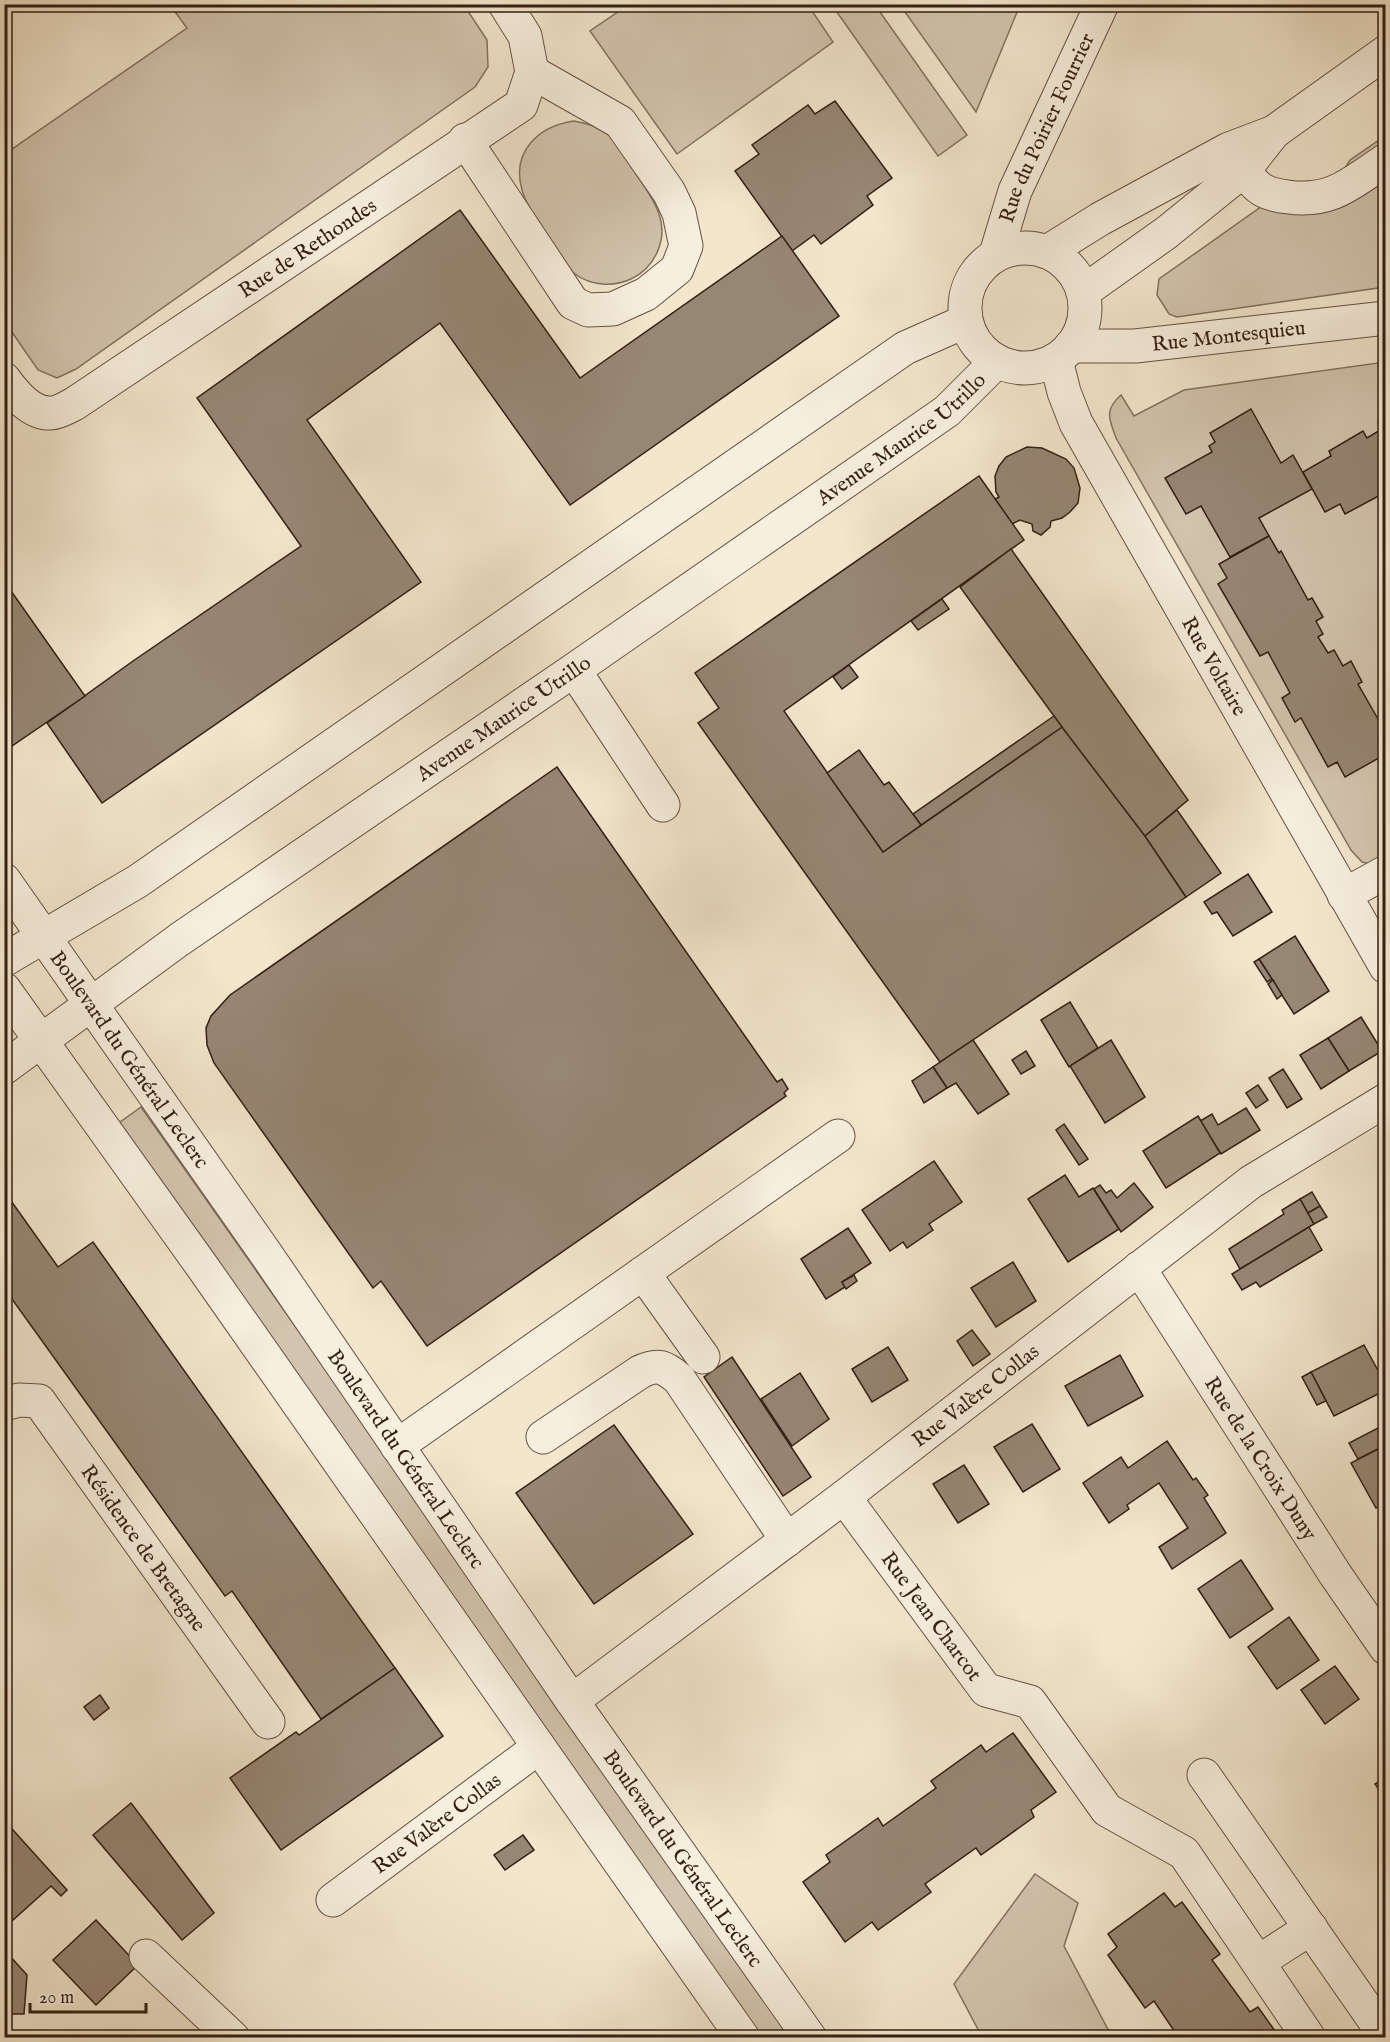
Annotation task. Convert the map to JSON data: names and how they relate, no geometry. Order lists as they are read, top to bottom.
{
  "streets": {
    "street": [
      "Rue du Poirier Fourrier",
      "Rue de Rethondes",
      "Rue Montesquieu",
      "Avenue Maurice Utrillo",
      "Rue Voltaire",
      "Boulevard du Général Leclerc",
      "Rue Valère Collas",
      "Rue de la Croix Duny",
      "Résidence de Bretagne",
      "Rue Jean Charcot"
    ]
  },
  "crossings": [
    ["Rue du Poirier Fourrier", "Rue Montesquieu"],
    ["Rue du Poirier Fourrier", "Avenue Maurice Utrillo"],
    ["Rue du Poirier Fourrier", "Rue Voltaire"],
    ["Rue Montesquieu", "Avenue Maurice Utrillo"],
    ["Rue Montesquieu", "Rue Voltaire"],
    ["Avenue Maurice Utrillo", "Rue Voltaire"],
    ["Avenue Maurice Utrillo", "Boulevard du Général Leclerc"],
    ["Boulevard du Général Leclerc", "Rue Valère Collas"],
    ["Rue Valère Collas", "Rue de la Croix Duny"],
    ["Rue Valère Collas", "Rue Jean Charcot"]
  ],
  "scale_bar": "20 m"
}
